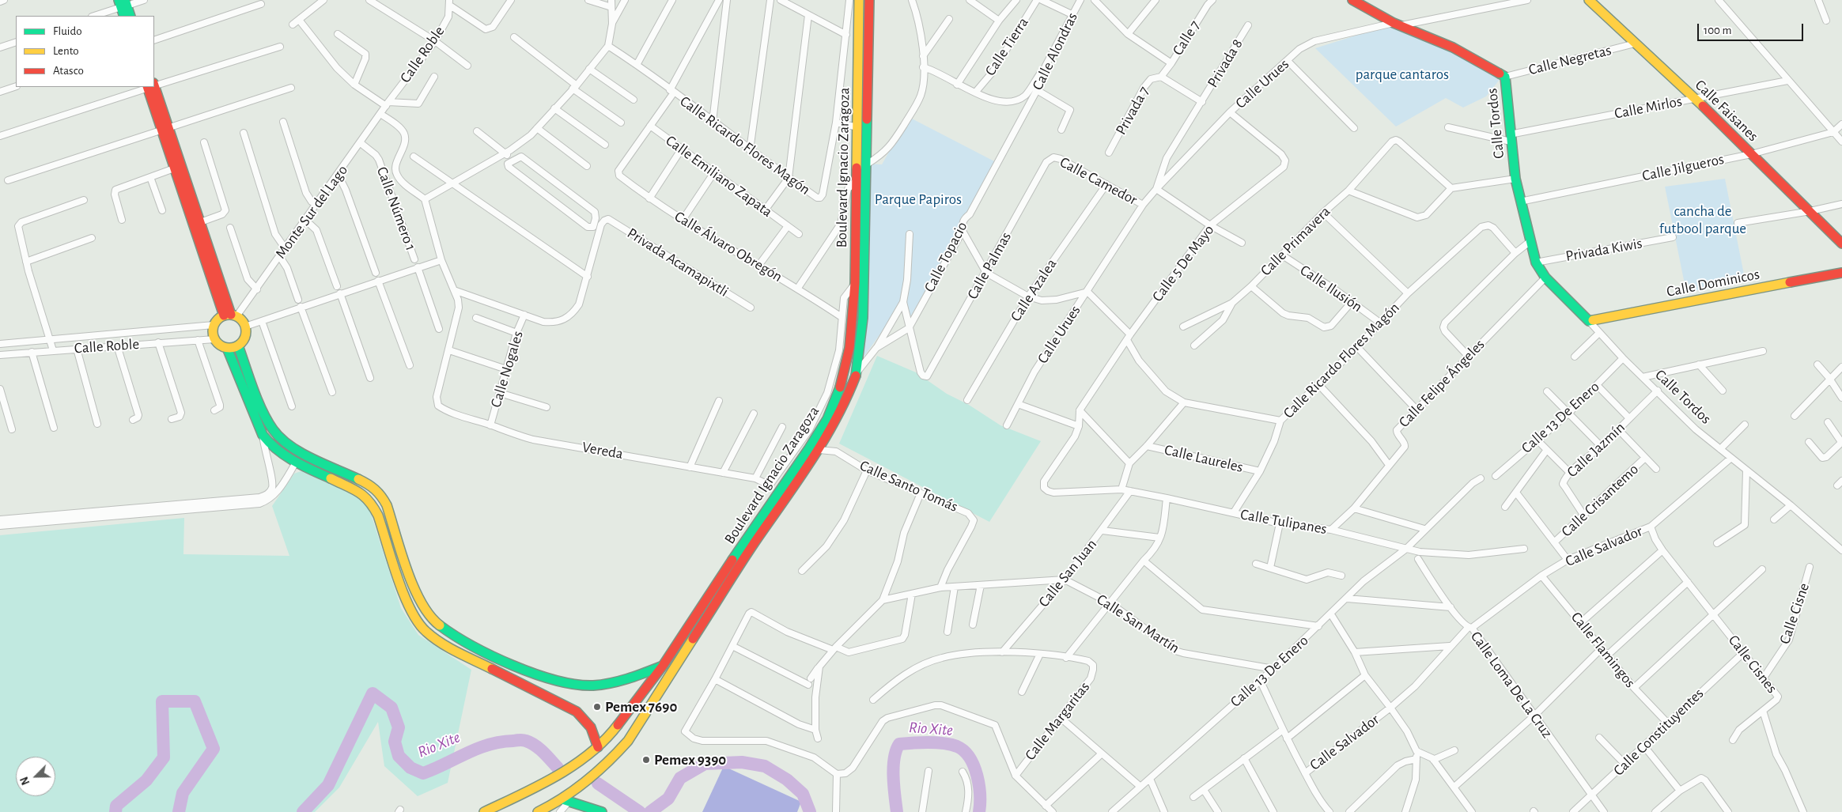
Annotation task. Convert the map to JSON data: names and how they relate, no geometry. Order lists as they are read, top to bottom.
{
  "streets": {
    "street": [
      "Calle 7",
      "Calle Tierra",
      "Calle Alondras",
      "Calle Roble",
      "Calle Negretas",
      "Privada 8",
      "Calle Urues",
      "Calle Mirlos",
      "Privada 7",
      "Calle Faisanes",
      "Calle Tordos",
      "Calle Ricardo Flores Magón",
      "Boulevard Ignacio Zaragoza",
      "Calle Jilgueros",
      "Calle Emiliano Zapata",
      "Calle Camedor",
      "Calle Número 1",
      "Monte Sur del Lago",
      "Calle Primavera",
      "Calle Álvaro Obregón",
      "Privada Kiwis",
      "Calle Topacio",
      "Privada Acamapixtli",
      "Calle 5 De Mayo",
      "Calle Palmas",
      "Calle Dominicos",
      "Calle Ilusión",
      "Calle Azalea",
      "Calle Nogales",
      "Calle Felipe Ángeles",
      "Calle 13 De Enero",
      "Calle Jazmín",
      "Vereda",
      "Calle Laureles",
      "Calle Santo Tomás",
      "Calle Crisantemo",
      "Calle Tulipanes",
      "Calle Salvador",
      "Calle San Juan",
      "Calle Cisne",
      "Calle San Martín",
      "Calle Flamingos",
      "Calle Cisnes",
      "Calle Loma De La Cruz",
      "Calle Margaritas",
      "Calle Constituyentes"
    ]
  },
  "crossings": [
    ["Calle 7", "Privada 7"],
    ["Calle Alondras", "Calle Topacio"],
    ["Calle Roble", "Monte Sur del Lago"],
    ["Calle Negretas", "Calle Faisanes"],
    ["Calle Negretas", "Calle Tordos"],
    ["Privada 8", "Calle Urues"],
    ["Calle Urues", "Calle Tordos"],
    ["Calle Urues", "Calle Camedor"],
    ["Calle Urues", "Calle 5 De Mayo"],
    ["Calle Mirlos", "Calle Faisanes"],
    ["Calle Mirlos", "Calle Tordos"],
    ["Calle Faisanes", "Calle Jilgueros"],
    ["Calle Tordos", "Calle Jilgueros"],
    ["Calle Tordos", "Privada Kiwis"],
    ["Calle Tordos", "Calle Dominicos"],
    ["Calle Tordos", "Calle Felipe Ángeles"],
    ["Calle Tordos", "Calle 13 De Enero"],
    ["Calle Tordos", "Calle Jazmín"],
    ["Calle Tordos", "Calle Salvador"],
    ["Calle Ricardo Flores Magón", "Calle Ilusión"],
    ["Calle Ricardo Flores Magón", "Calle Laureles"],
    ["Calle Ricardo Flores Magón", "Calle Tulipanes"],
    ["Boulevard Ignacio Zaragoza", "Calle Santo Tomás"],
    ["Calle Emiliano Zapata", "Calle Álvaro Obregón"],
    ["Calle Camedor", "Calle Palmas"],
    ["Calle Camedor", "Calle Azalea"],
    ["Calle Número 1", "Monte Sur del Lago"],
    ["Calle Primavera", "Calle Ilusión"],
    ["Calle Álvaro Obregón", "Vereda"],
    ["Calle Topacio", "Calle Palmas"],
    ["Privada Acamapixtli", "Calle Nogales"],
    ["Calle Nogales", "Vereda"],
    ["Calle Felipe Ángeles", "Calle Tulipanes"],
    ["Calle 13 De Enero", "Calle Tulipanes"],
    ["Calle 13 De Enero", "Calle San Martín"],
    ["Calle Jazmín", "Calle Crisantemo"],
    ["Calle Tulipanes", "Calle San Juan"],
    ["Calle Salvador", "Calle Flamingos"],
    ["Calle Salvador", "Calle Cisnes"],
    ["Calle Salvador", "Calle Loma De La Cruz"],
    ["Calle San Juan", "Calle San Martín"],
    ["Calle Cisne", "Calle Cisnes"],
    ["Calle Flamingos", "Calle Constituyentes"],
    ["Calle Cisnes", "Calle Constituyentes"],
    ["Calle Loma De La Cruz", "Calle Constituyentes"]
  ],
  "water": ["Rio Xite"],
  "parks": ["parque cantaros", "Parque Papiros", "cancha de futbool parque"],
  "places": ["Pemex 7690", "Pemex 9390"],
  "legend": ["Fluido", "Lento", "Atasco"],
  "scale_bar": "100 m",
  "north": "bottom left"
}
